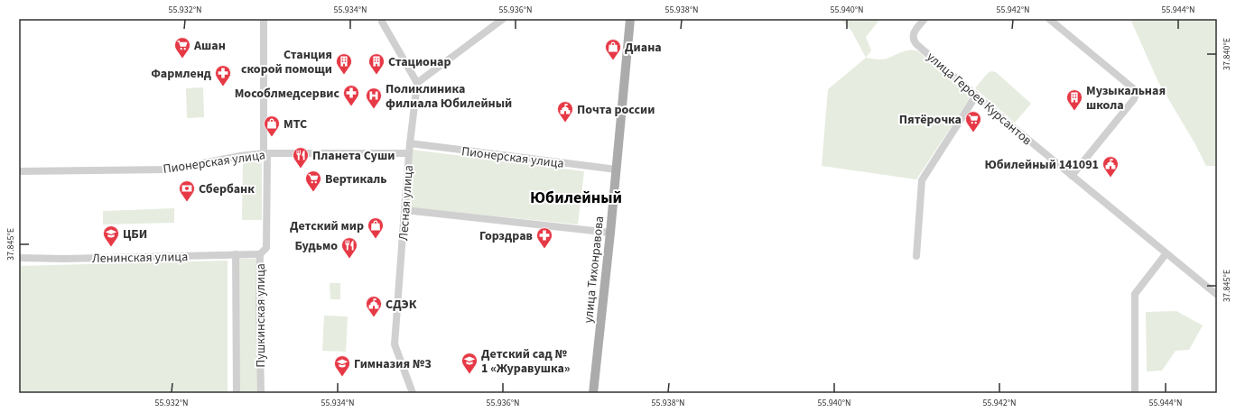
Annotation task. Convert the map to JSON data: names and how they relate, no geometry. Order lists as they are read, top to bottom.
{
  "streets": {
    "main road": ["улица Тихонравова"],
    "street": [
      "улица Героев Курсантов",
      "Пионерская улица",
      "Лесная улица",
      "Ленинская улица",
      "Пушкинская улица"
    ]
  },
  "crossings": [
    ["Пионерская улица", "Лесная улица"],
    ["Пионерская улица", "улица Тихонравова"],
    ["Пионерская улица", "Пушкинская улица"],
    ["Ленинская улица", "Пушкинская улица"]
  ],
  "districts": ["Юбилейный"],
  "places": {
    "supermarket": ["Ашан", "Пятёрочка", "Вертикаль"],
    "shop": ["Диана", "МТС", "Детский мир"],
    "building": ["Станция скорой помощи", "Стационар", "Музыкальная школа"],
    "pharmacy": ["Фармленд", "Мособлмедсервис", "Горздрав"],
    "hospital": ["Поликлиника филиала Юбилейный"],
    "public building": ["Почта россии", "Юбилейный 141091", "СДЭК"],
    "restaurant": ["Планета Суши", "Будьмо"],
    "bank": ["Сбербанк"],
    "school or university": ["ЦБИ", "Детский сад № 1 «Журавушка»", "Гимназия №3"]
  },
  "coordinates": [
    "55.932°N",
    "55.934°N",
    "55.936°N",
    "55.938°N",
    "55.940°N",
    "55.942°N",
    "55.944°N",
    "37.840°E",
    "37.845°E"
  ]
}
